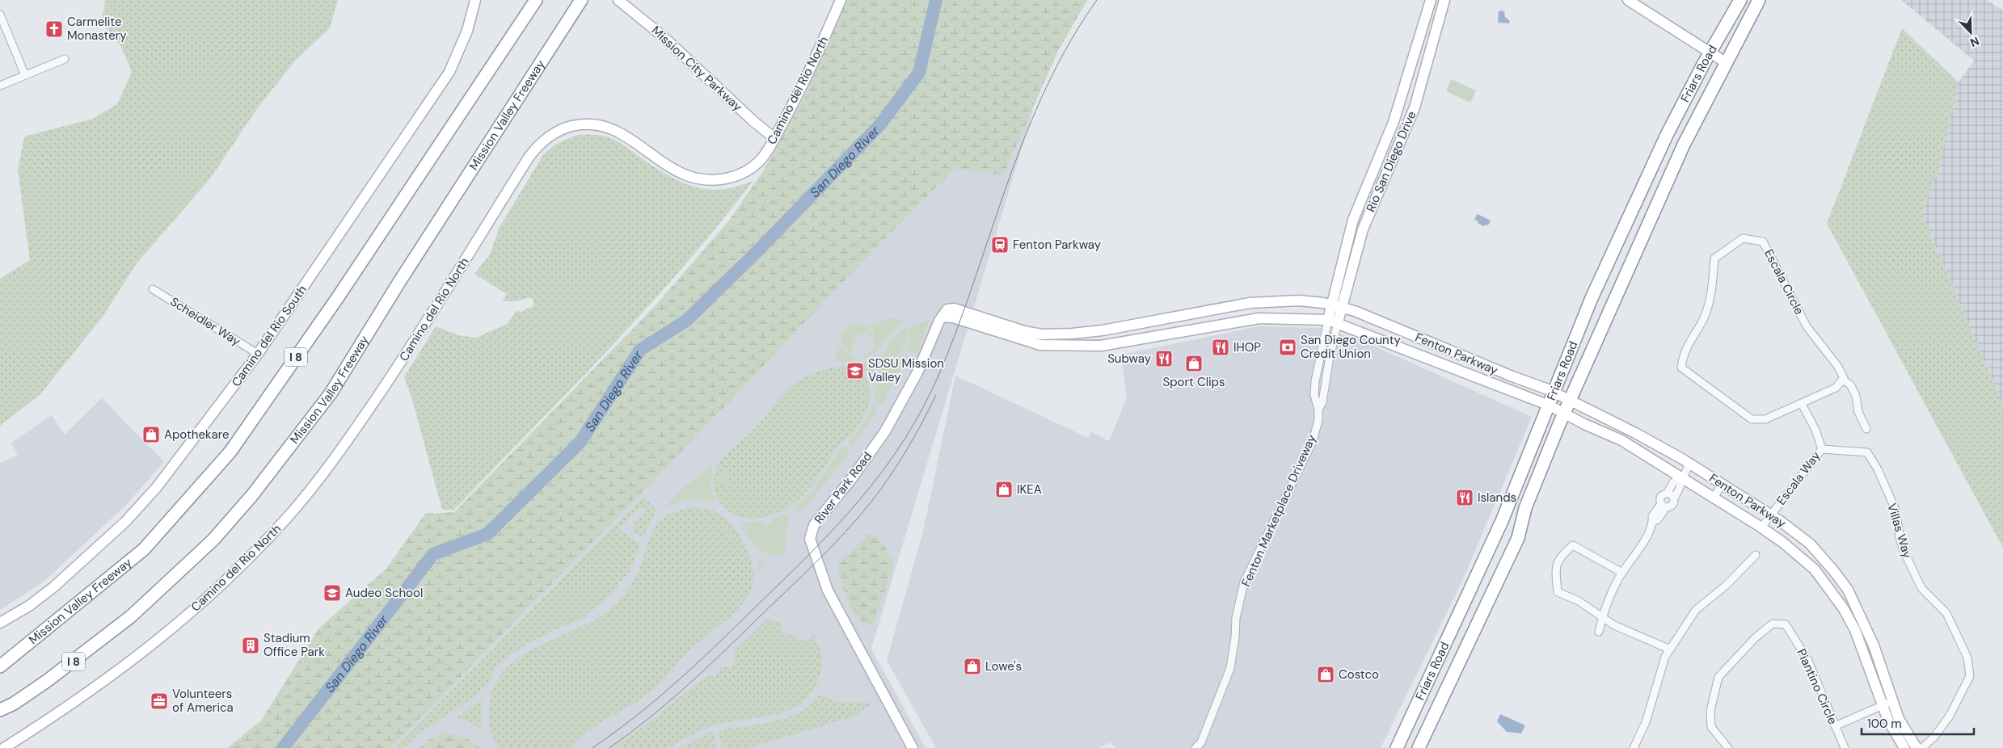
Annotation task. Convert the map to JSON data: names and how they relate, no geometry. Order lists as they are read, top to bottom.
{
  "streets": {
    "highway": ["Friars Road", "Mission Valley Freeway", "I 8"],
    "street": [
      "Mission City Parkway",
      "Camino del Rio North",
      "Rio San Diego Drive",
      "Escala Circle",
      "Scheidler Way",
      "Camino del Rio South",
      "Fenton Parkway",
      "Escala Way",
      "River Park Road",
      "Fenton Marketplace Driveway",
      "Villas Way",
      "Piantino Circle"
    ]
  },
  "crossings": [
    ["Mission City Parkway", "Camino del Rio North"],
    ["Friars Road", "Fenton Parkway"],
    ["Rio San Diego Drive", "Fenton Parkway"],
    ["Rio San Diego Drive", "Fenton Marketplace Driveway"],
    ["Escala Circle", "Escala Way"],
    ["Scheidler Way", "Camino del Rio South"],
    ["Fenton Parkway", "Escala Way"],
    ["Fenton Parkway", "River Park Road"],
    ["Fenton Parkway", "Fenton Marketplace Driveway"],
    ["Escala Way", "Villas Way"]
  ],
  "water": ["San Diego River"],
  "places": {
    "church": ["Carmelite Monastery"],
    "station": ["Fenton Parkway"],
    "restaurant": ["IHOP", "Subway", "Islands"],
    "bank": ["San Diego County Credit Union"],
    "shop": [
      "Sport Clips",
      "Apothekare",
      "IKEA",
      "Lowe's",
      "Costco"
    ],
    "school or university": ["SDSU Mission Valley", "Audeo School"],
    "building": ["Stadium Office Park"],
    "office": ["Volunteers of America"]
  },
  "scale_bar": "100 m",
  "north": "bottom right"
}
